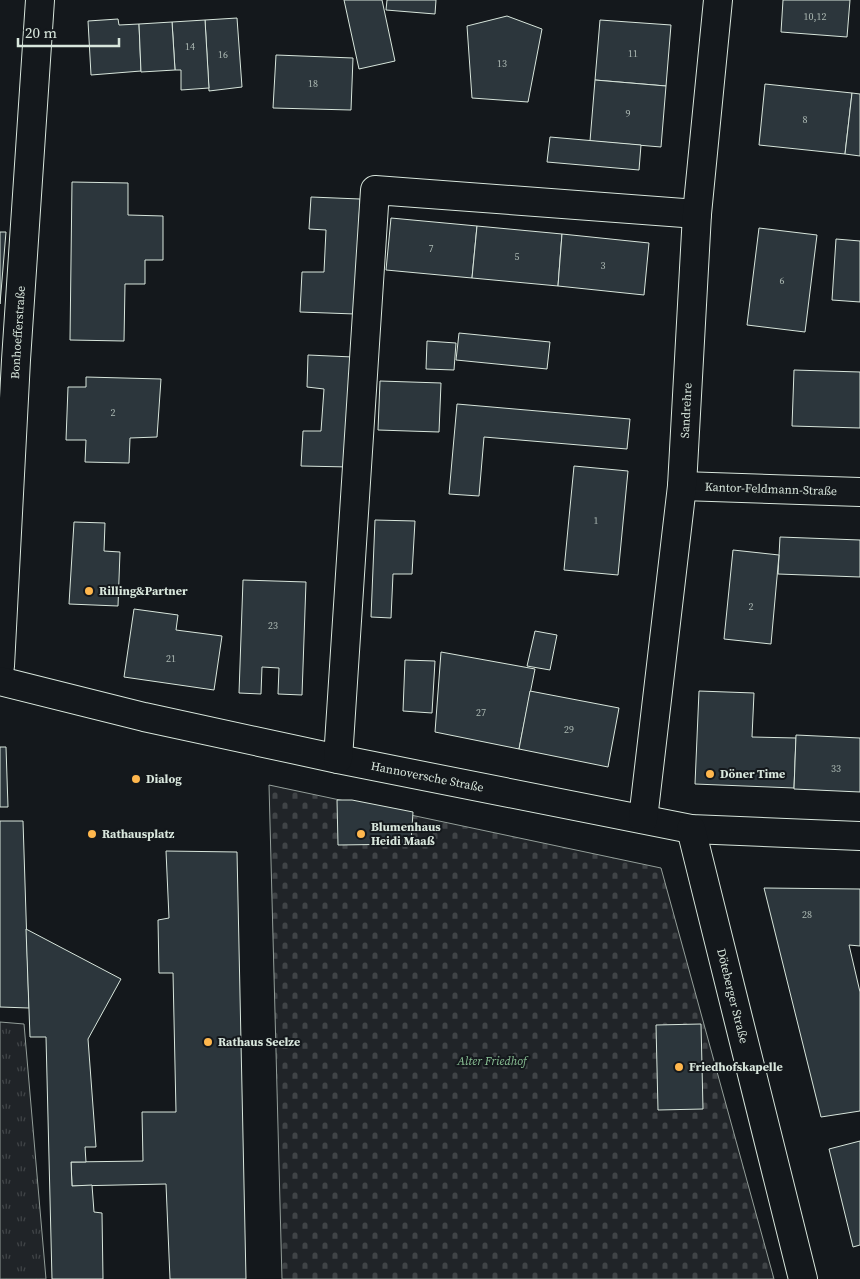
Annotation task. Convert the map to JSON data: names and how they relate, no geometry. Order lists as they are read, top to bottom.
{
  "streets": {
    "street": [
      "Bonhoefferstraße",
      "Sandrehre",
      "Kantor-Feldmann-Straße",
      "Hannoversche Straße",
      "Döteberger Straße"
    ]
  },
  "crossings": [
    ["Sandrehre", "Kantor-Feldmann-Straße"],
    ["Sandrehre", "Hannoversche Straße"],
    ["Hannoversche Straße", "Döteberger Straße"]
  ],
  "parks": ["Alter Friedhof"],
  "places": [
    "Rilling&Partner",
    "Döner Time",
    "Dialog",
    "Rathausplatz",
    "Blumenhaus Heidi Maaß",
    "Rathaus Seelze",
    "Friedhofskapelle"
  ],
  "house_numbers": [
    "10,12",
    "14",
    "11",
    "16",
    "13",
    "18",
    "9",
    "8",
    "7",
    "5",
    "3",
    "6",
    "2",
    "1",
    "2",
    "23",
    "21",
    "27",
    "29",
    "33",
    "28"
  ],
  "scale_bar": "20 m"
}
